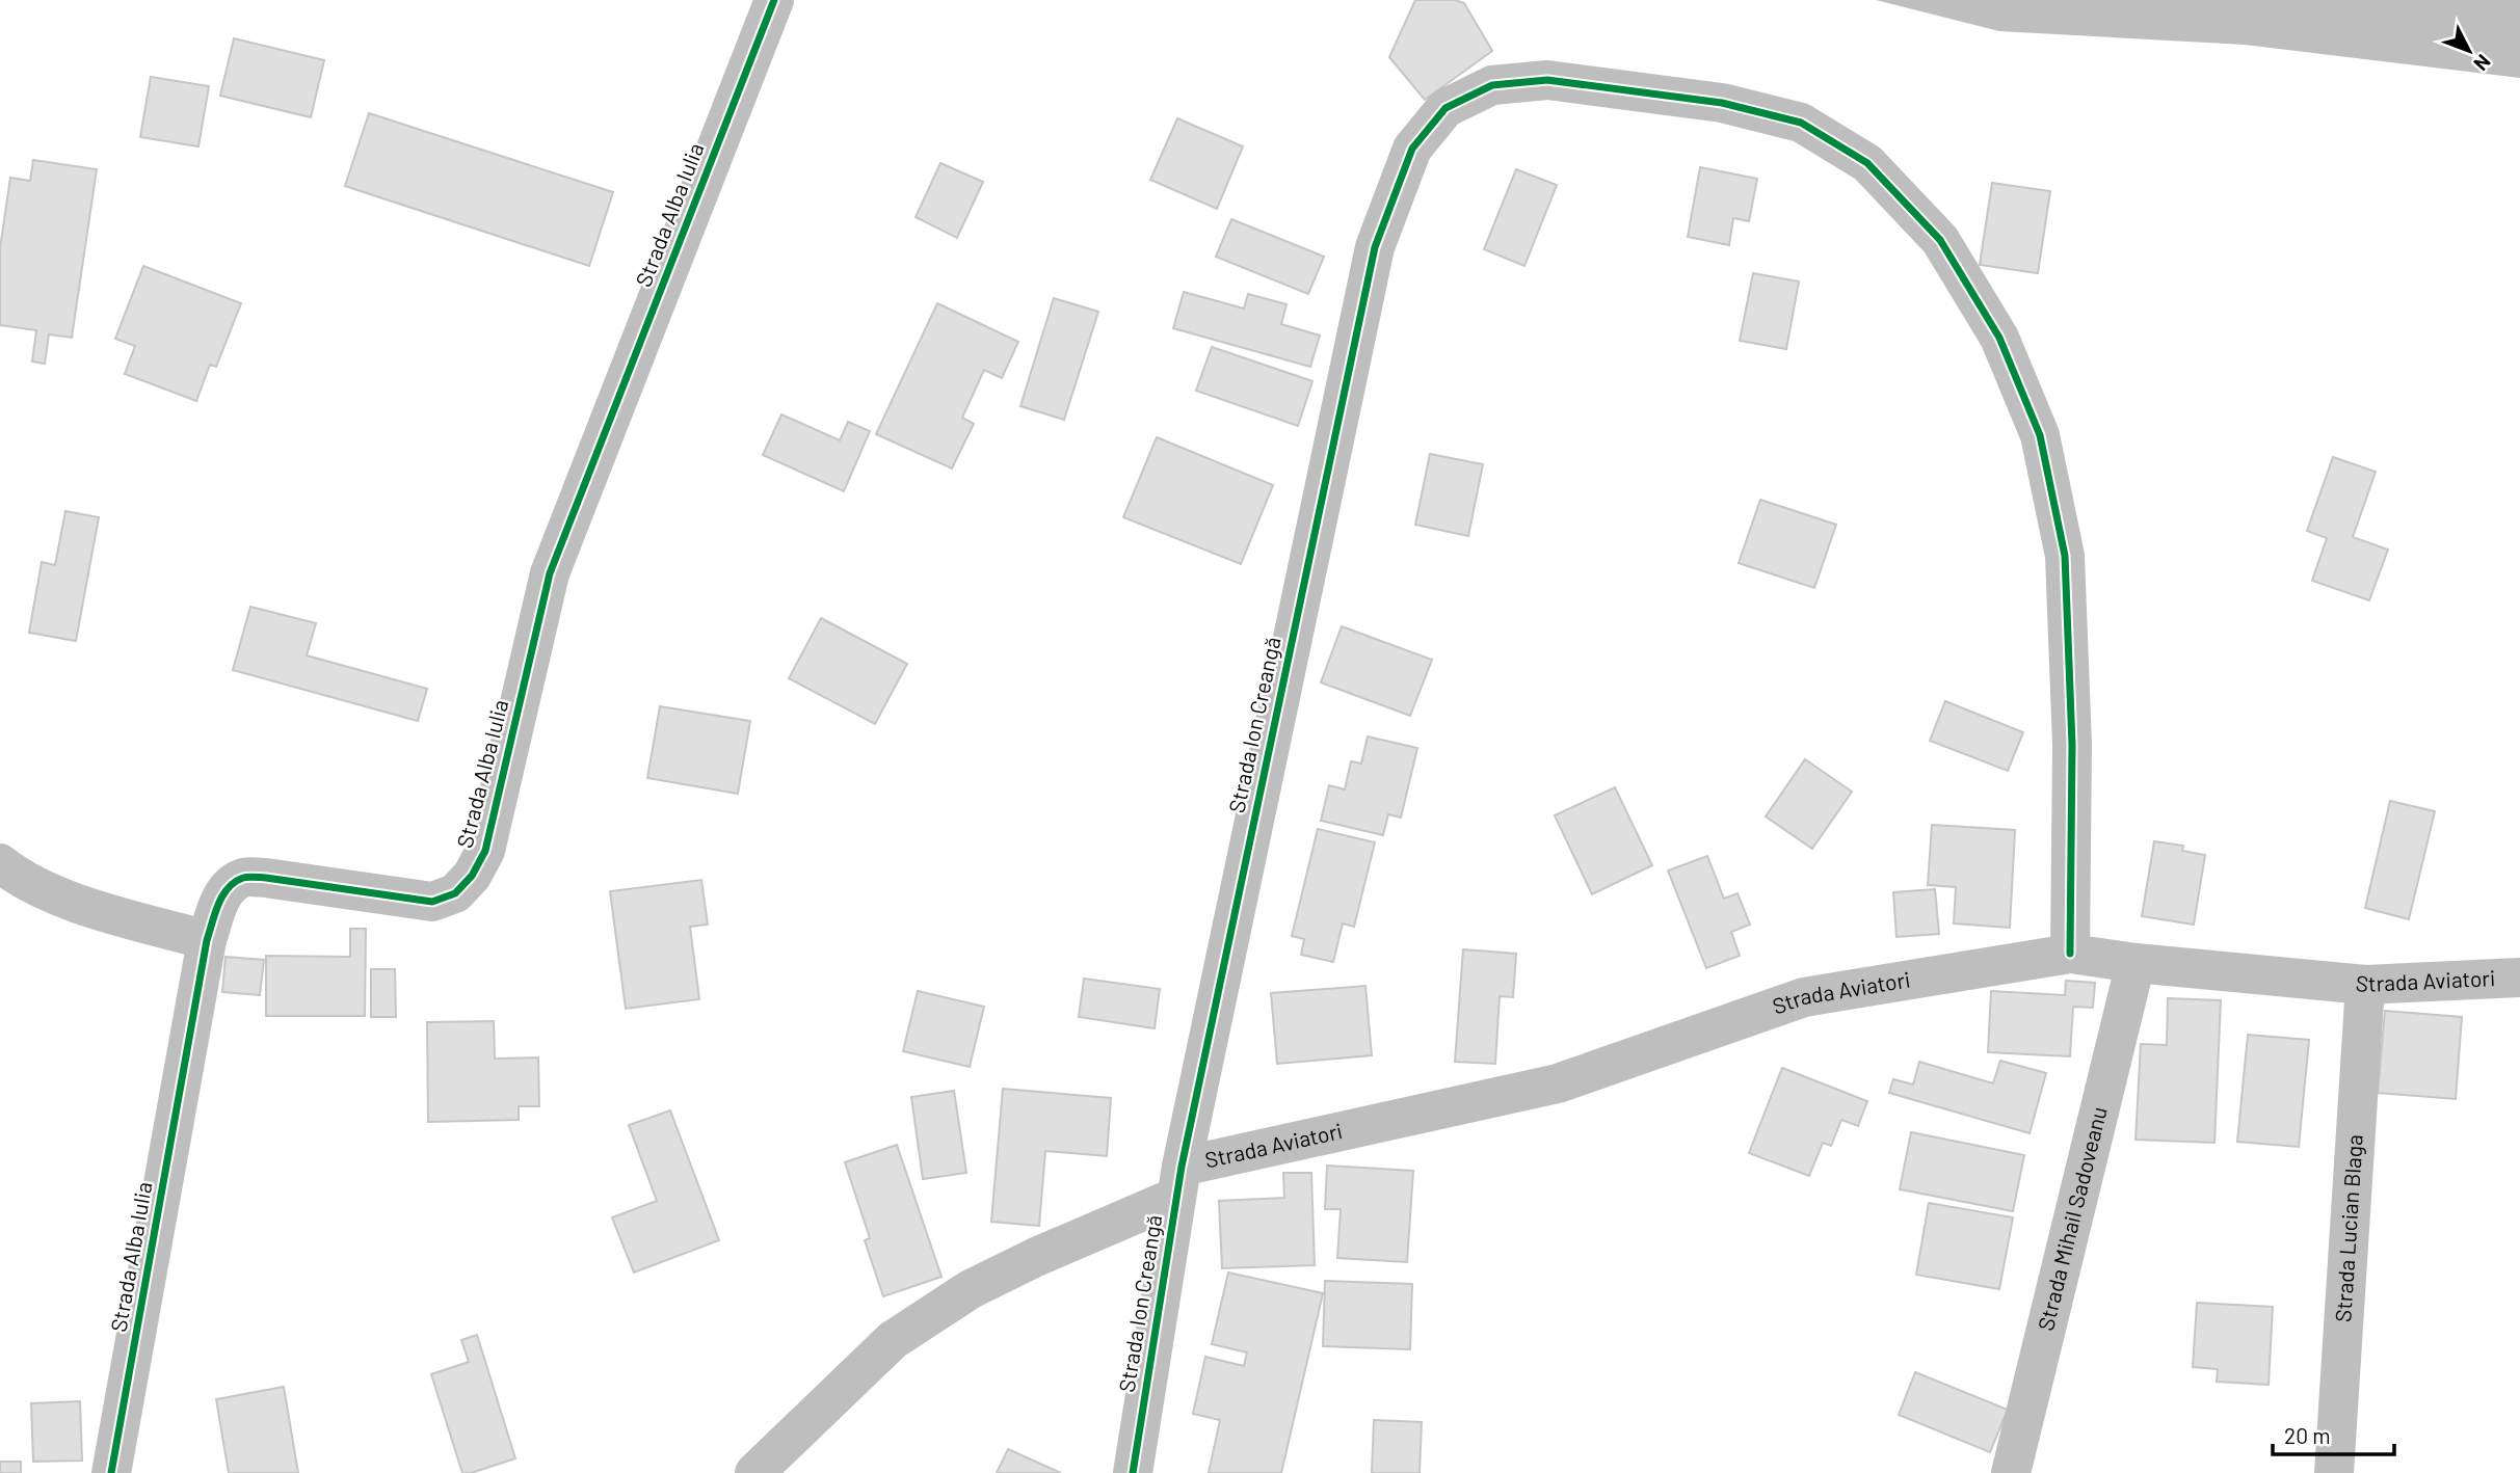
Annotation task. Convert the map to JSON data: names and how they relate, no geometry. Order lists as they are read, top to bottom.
{
  "streets": {
    "street": [
      "Strada Alba Iulia",
      "Strada Ion Creangă",
      "Strada Aviatori",
      "Strada Mihail Sadoveanu",
      "Strada Lucian Blaga"
    ]
  },
  "crossings": [
    ["Strada Ion Creangă", "Strada Aviatori"],
    ["Strada Aviatori", "Strada Mihail Sadoveanu"],
    ["Strada Aviatori", "Strada Lucian Blaga"]
  ],
  "scale_bar": "20 m",
  "north": "bottom right"
}
